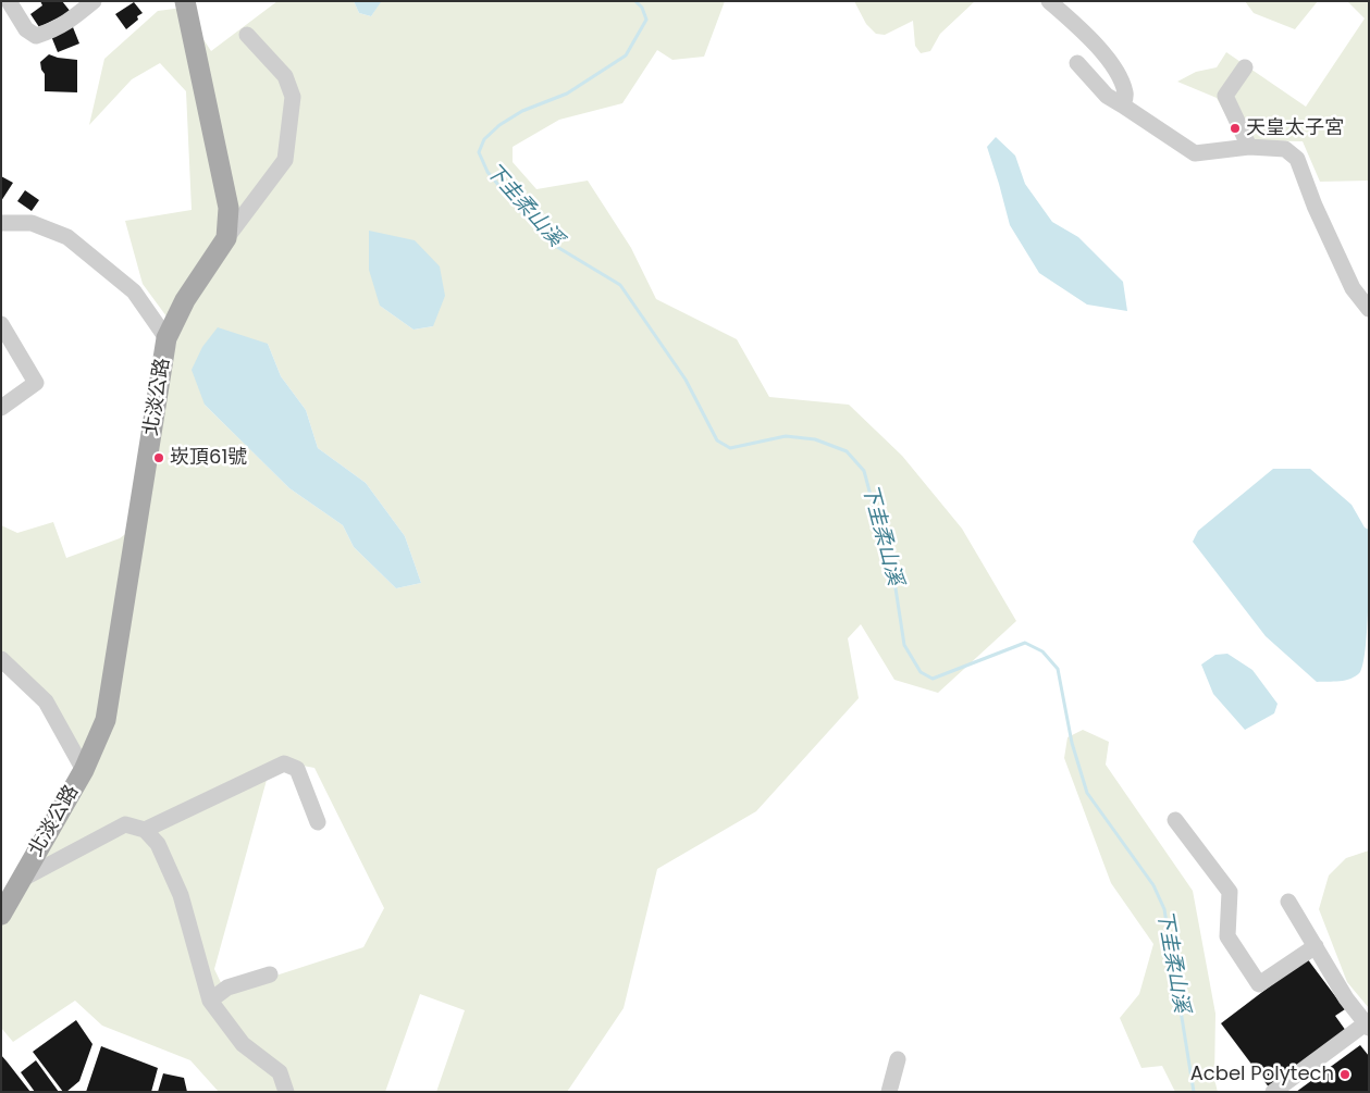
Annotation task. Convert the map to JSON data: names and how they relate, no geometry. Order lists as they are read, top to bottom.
{
  "streets": {
    "main road": ["北淡公路"]
  },
  "water": ["下圭柔山溪"],
  "places": ["天皇太子宮", "崁頂61號", "Acbel Polytech"]
}
